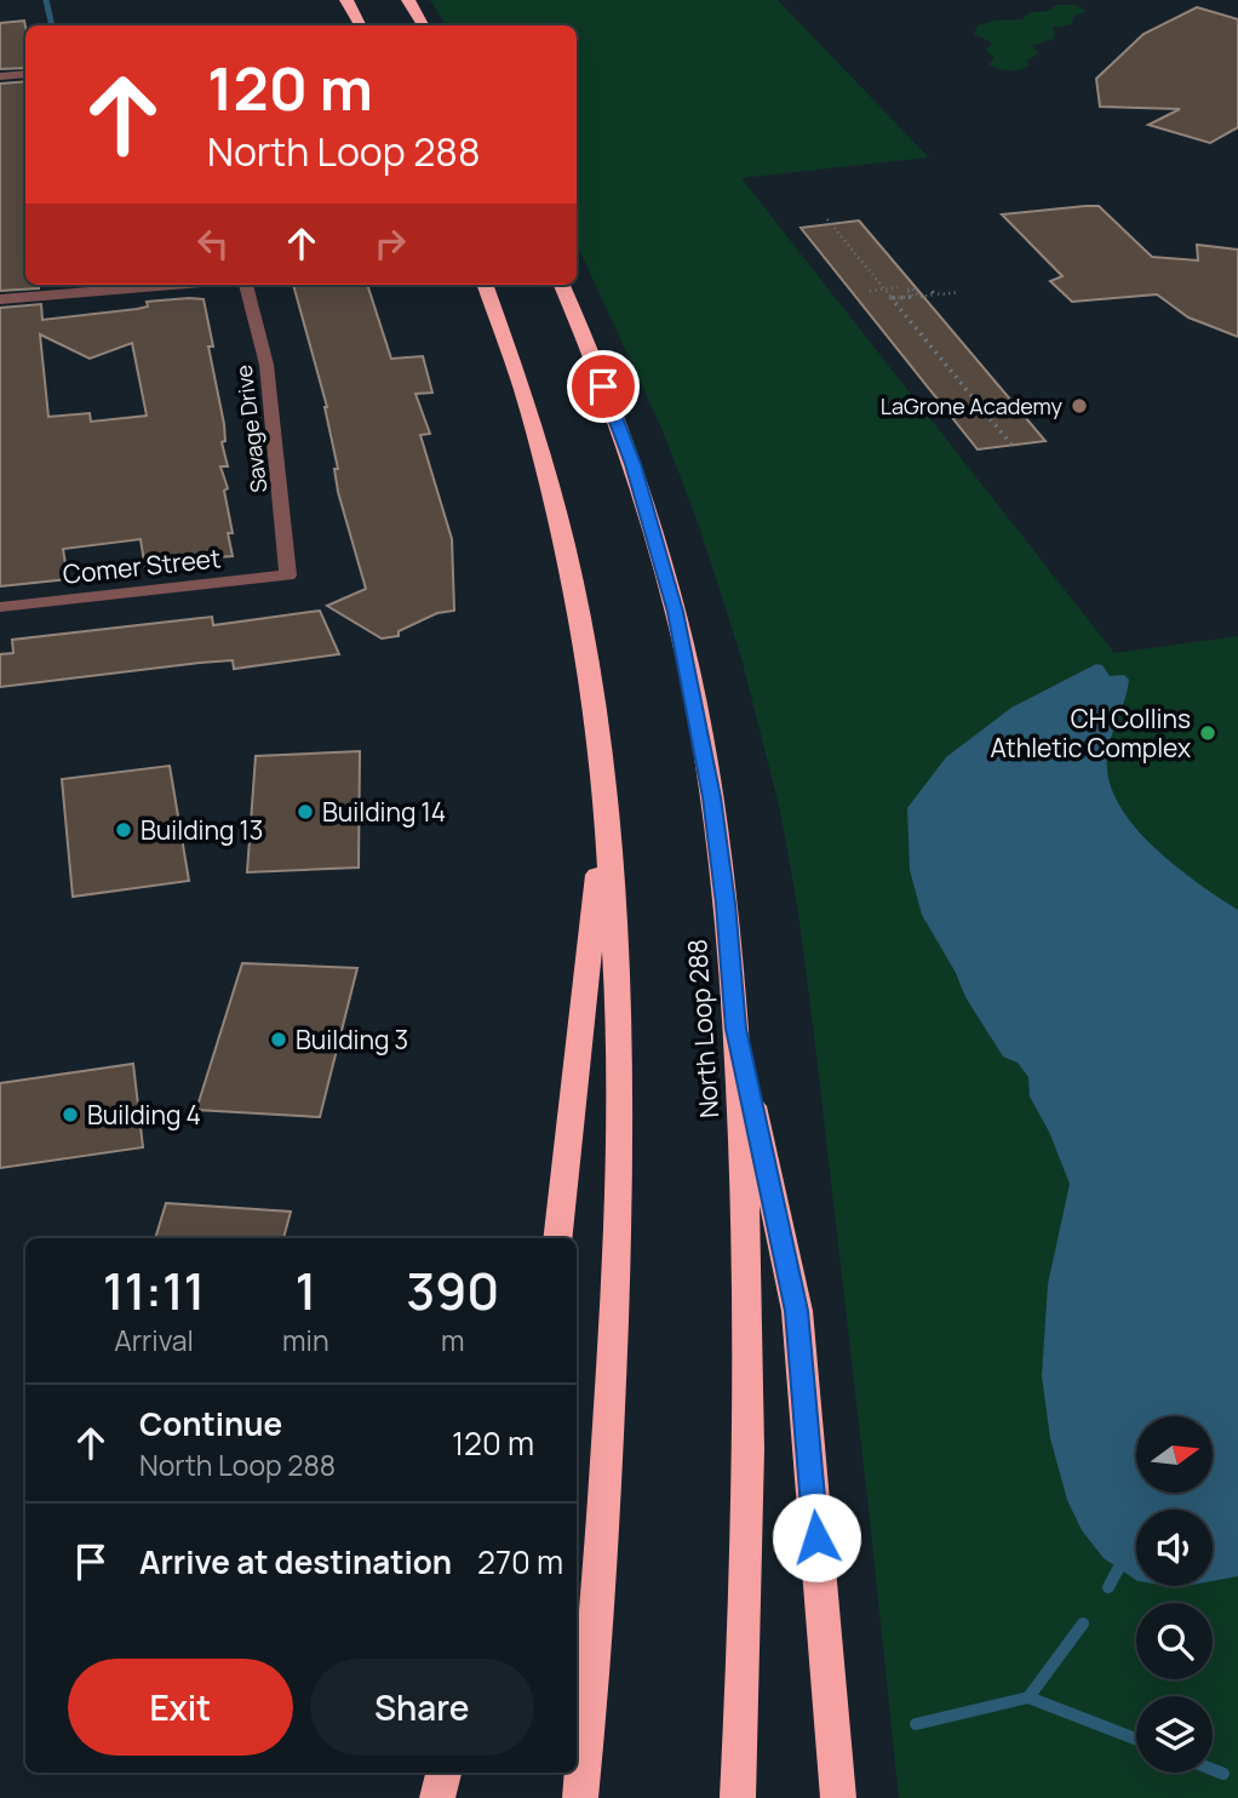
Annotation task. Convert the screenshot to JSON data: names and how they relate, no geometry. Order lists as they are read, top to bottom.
{
  "streets": {
    "highway": ["North Loop 288"],
    "street": ["Savage Drive", "Comer Street"]
  },
  "crossings": [
    ["Savage Drive", "Comer Street"]
  ],
  "places": [
    "LaGrone Academy",
    "CH Collins Athletic Complex",
    "Building 14",
    "Building 13",
    "Building 3",
    "Building 4"
  ],
  "north": "right",
  "page": {
    "turn": ["120 m", "North Loop 288"],
    "eta": [
      "11:11",
      "Arrival",
      "1",
      "min",
      "390",
      "m"
    ],
    "list": [
      {
        "name": "Continue",
        "note": "North Loop 288",
        "value": "120 m"
      },
      {
        "name": "Arrive at destination",
        "value": "270 m"
      }
    ],
    "buttons": ["Exit", "Share"]
  }
}
